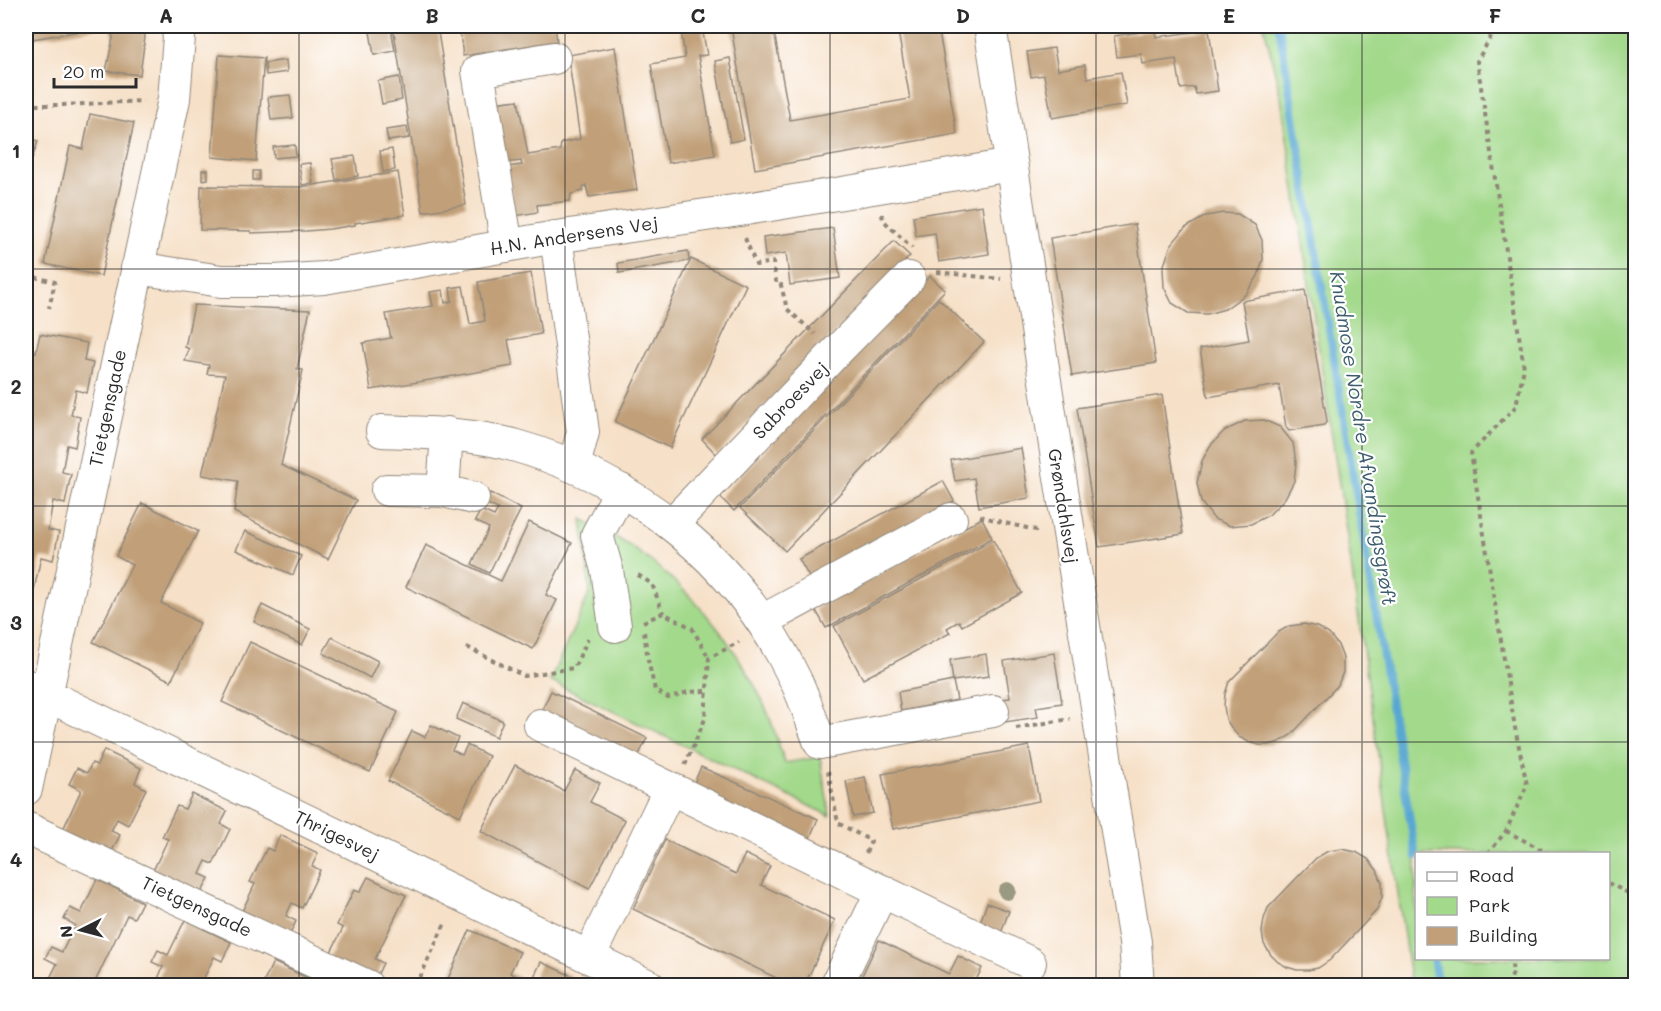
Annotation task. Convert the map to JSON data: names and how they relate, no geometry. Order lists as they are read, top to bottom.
{
  "streets": {
    "street": [
      "H.N. Andersens Vej",
      "Sabroesvej",
      "Tietgensgade",
      "Grøndahlsvej",
      "Thrigesvej"
    ]
  },
  "crossings": [
    ["H.N. Andersens Vej", "Tietgensgade"],
    ["H.N. Andersens Vej", "Grøndahlsvej"],
    ["Tietgensgade", "Thrigesvej"]
  ],
  "water": ["Knudmose Nordre Afvandingsgrøft"],
  "legend": ["Road", "Park", "Building"],
  "scale_bar": "20 m",
  "north": "left",
  "grid": {
    "columns": [
      "A",
      "B",
      "C",
      "D",
      "E",
      "F"
    ],
    "rows": [
      "1",
      "2",
      "3",
      "4"
    ]
  }
}
